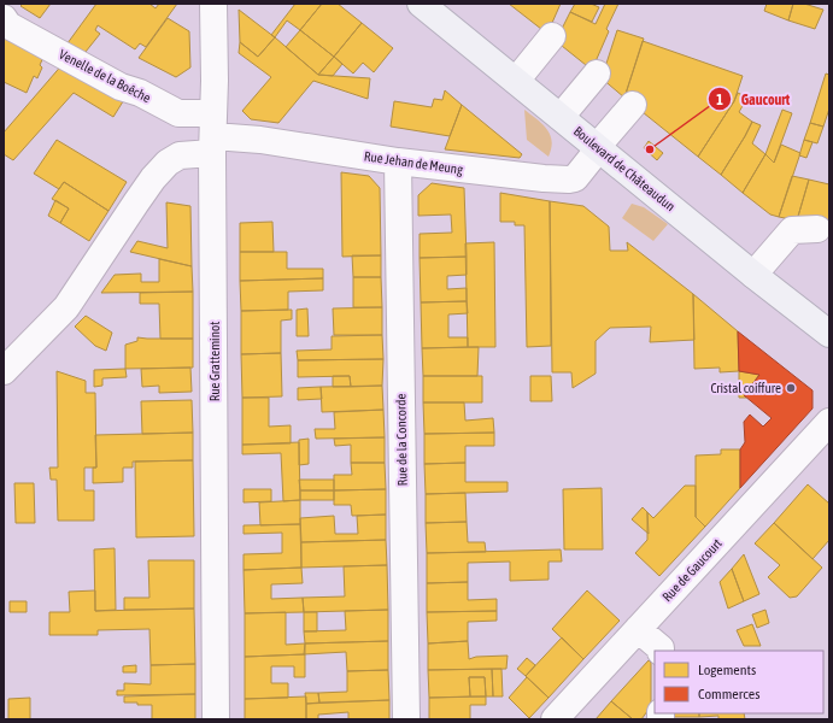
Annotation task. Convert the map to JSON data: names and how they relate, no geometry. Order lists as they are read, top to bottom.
{
  "streets": {
    "main road": ["Boulevard de Châteaudun"],
    "street": [
      "Venelle de la Boêche",
      "Rue Jehan de Meung",
      "Rue Gratteminot",
      "Rue de la Concorde",
      "Rue de Gaucourt"
    ]
  },
  "crossings": [
    ["Venelle de la Boêche", "Rue Jehan de Meung"],
    ["Venelle de la Boêche", "Rue Gratteminot"],
    ["Rue Jehan de Meung", "Boulevard de Châteaudun"],
    ["Rue Jehan de Meung", "Rue Gratteminot"],
    ["Rue Jehan de Meung", "Rue de la Concorde"]
  ],
  "places": ["Gaucourt", "Cristal coiffure"],
  "legend": ["Logements", "Commerces"]
}
